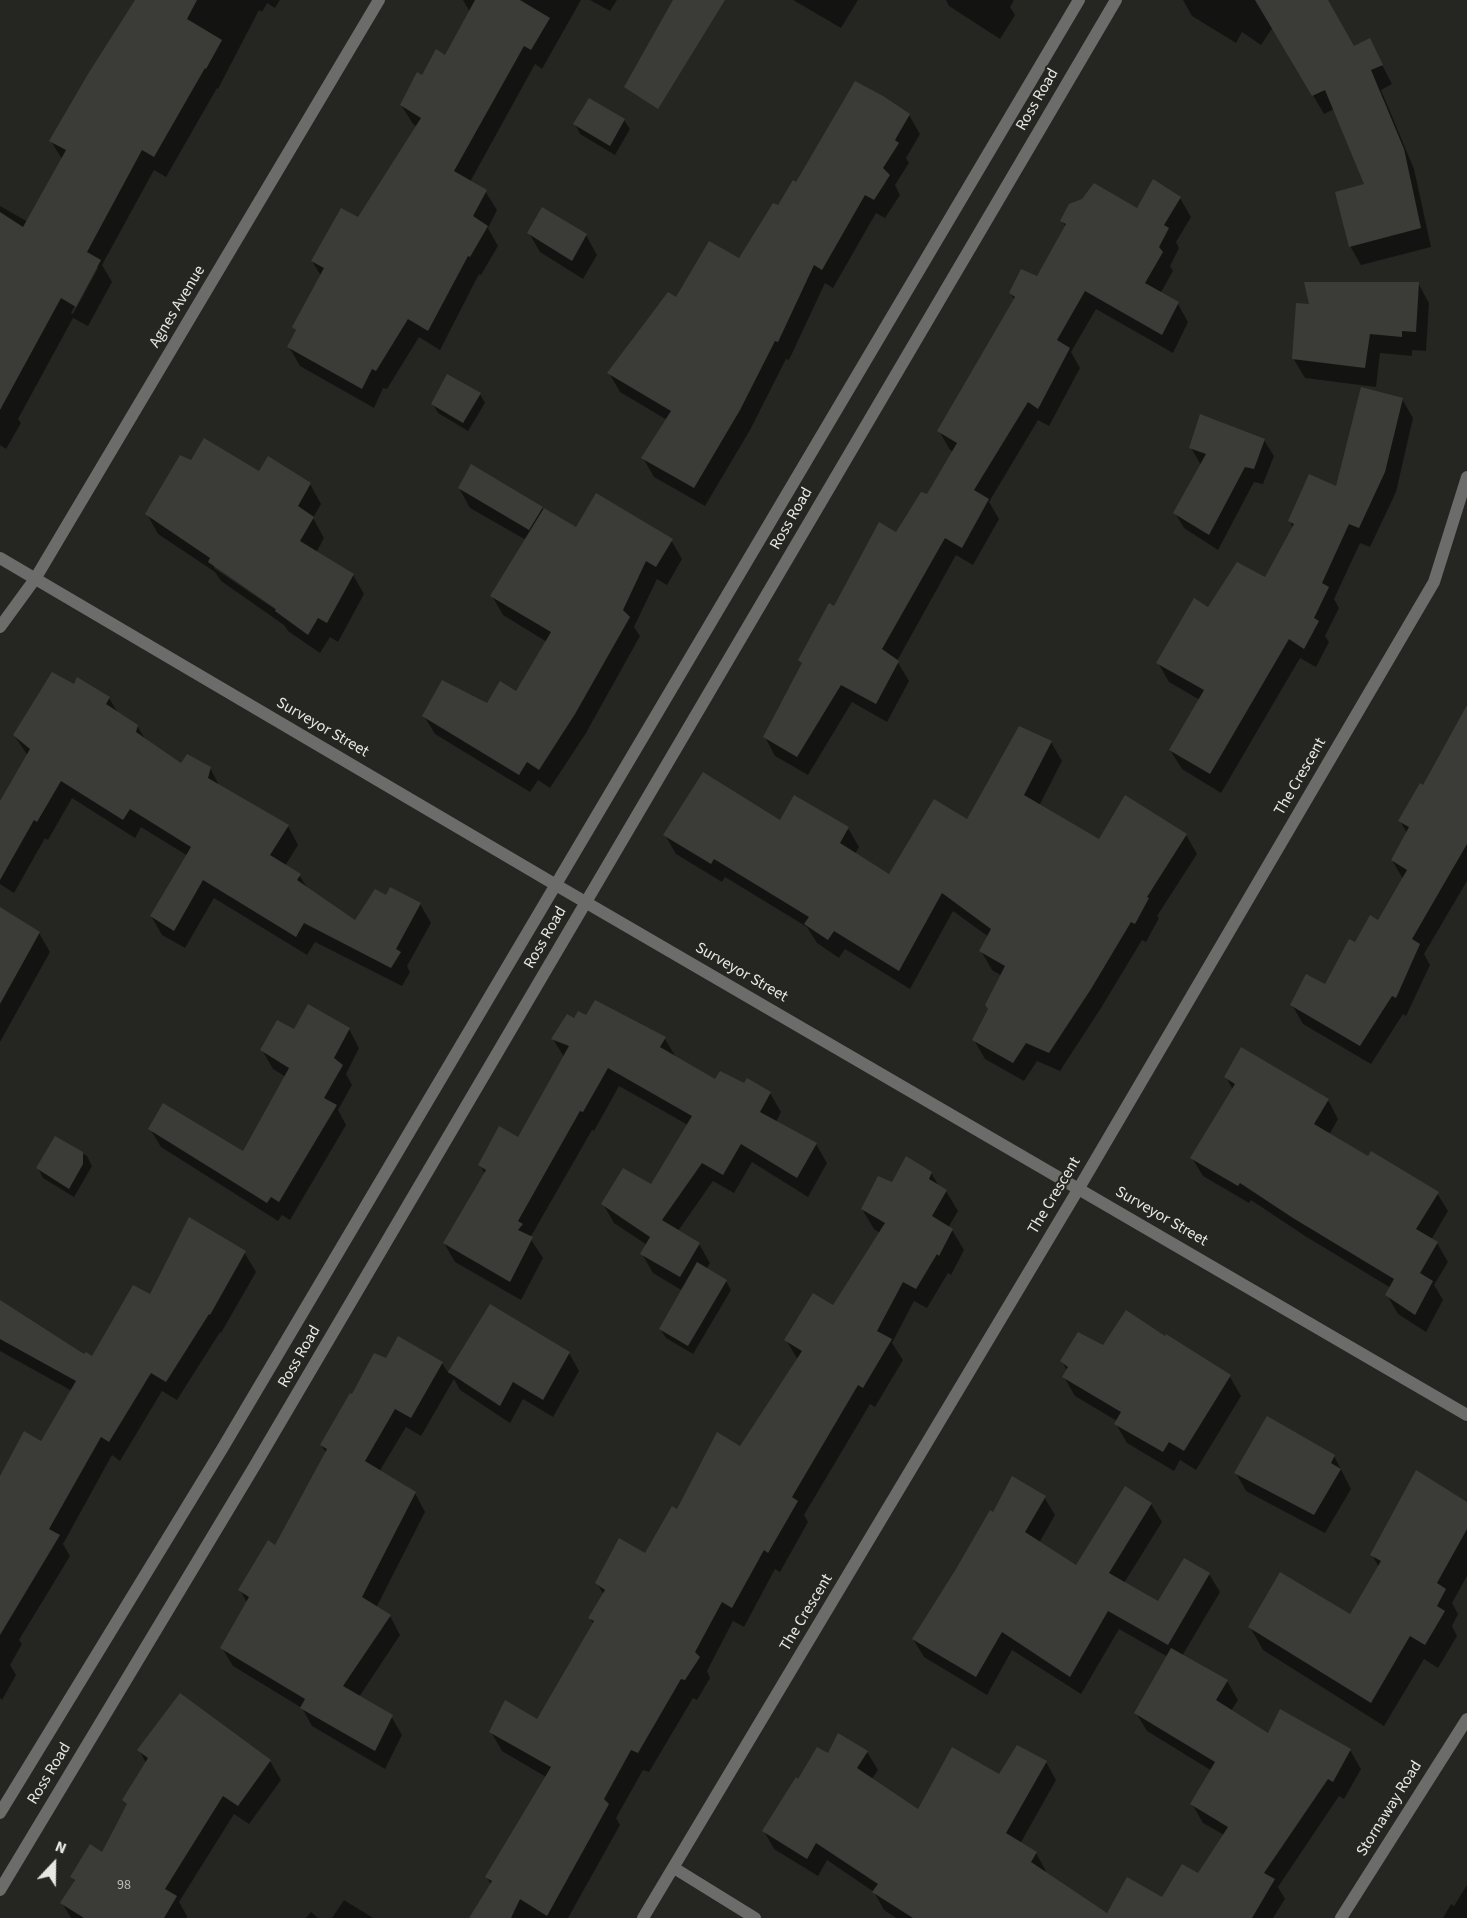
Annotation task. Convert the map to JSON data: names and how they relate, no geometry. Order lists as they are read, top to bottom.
{
  "streets": {
    "street": [
      "Ross Road",
      "Agnes Avenue",
      "Surveyor Street",
      "The Crescent",
      "Stornaway Road"
    ]
  },
  "crossings": [
    ["Ross Road", "Surveyor Street"],
    ["Agnes Avenue", "Surveyor Street"],
    ["Surveyor Street", "The Crescent"]
  ],
  "house_numbers": ["98"],
  "north": "top"
}
